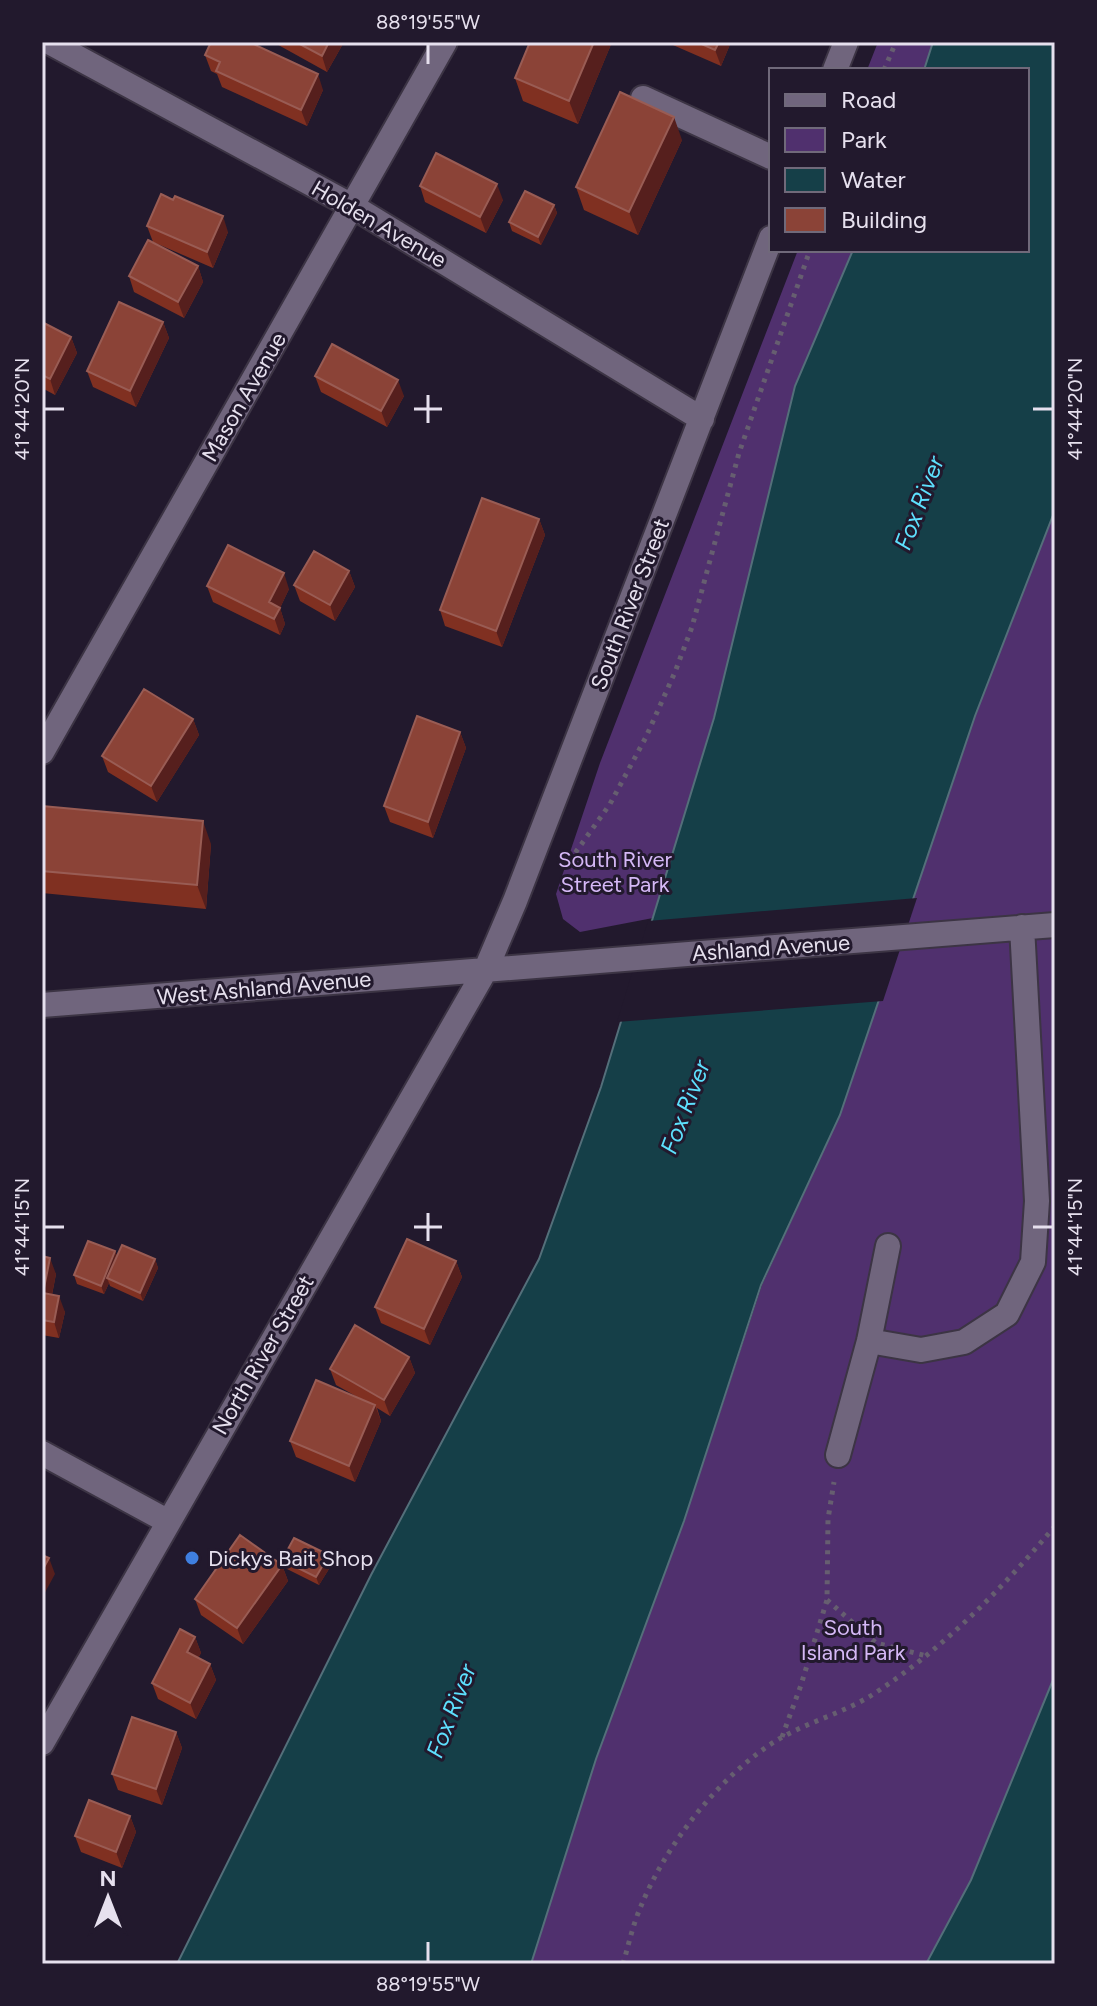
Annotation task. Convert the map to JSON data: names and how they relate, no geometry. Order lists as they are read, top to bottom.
{
  "streets": {
    "street": [
      "Holden Avenue",
      "Mason Avenue",
      "South River Street",
      "Ashland Avenue",
      "West Ashland Avenue",
      "North River Street"
    ]
  },
  "crossings": [
    ["Holden Avenue", "Mason Avenue"],
    ["Holden Avenue", "South River Street"],
    ["South River Street", "Ashland Avenue"],
    ["South River Street", "West Ashland Avenue"],
    ["South River Street", "North River Street"],
    ["Ashland Avenue", "West Ashland Avenue"],
    ["Ashland Avenue", "North River Street"],
    ["West Ashland Avenue", "North River Street"]
  ],
  "water": ["Fox River"],
  "parks": ["South River Street Park", "South Island Park"],
  "places": ["Dickys Bait Shop"],
  "legend": [
    "Road",
    "Park",
    "Water",
    "Building"
  ],
  "north": "top",
  "coordinates": ["88°19'55\"W", "41°44'20\"N", "41°44'15\"N"]
}
